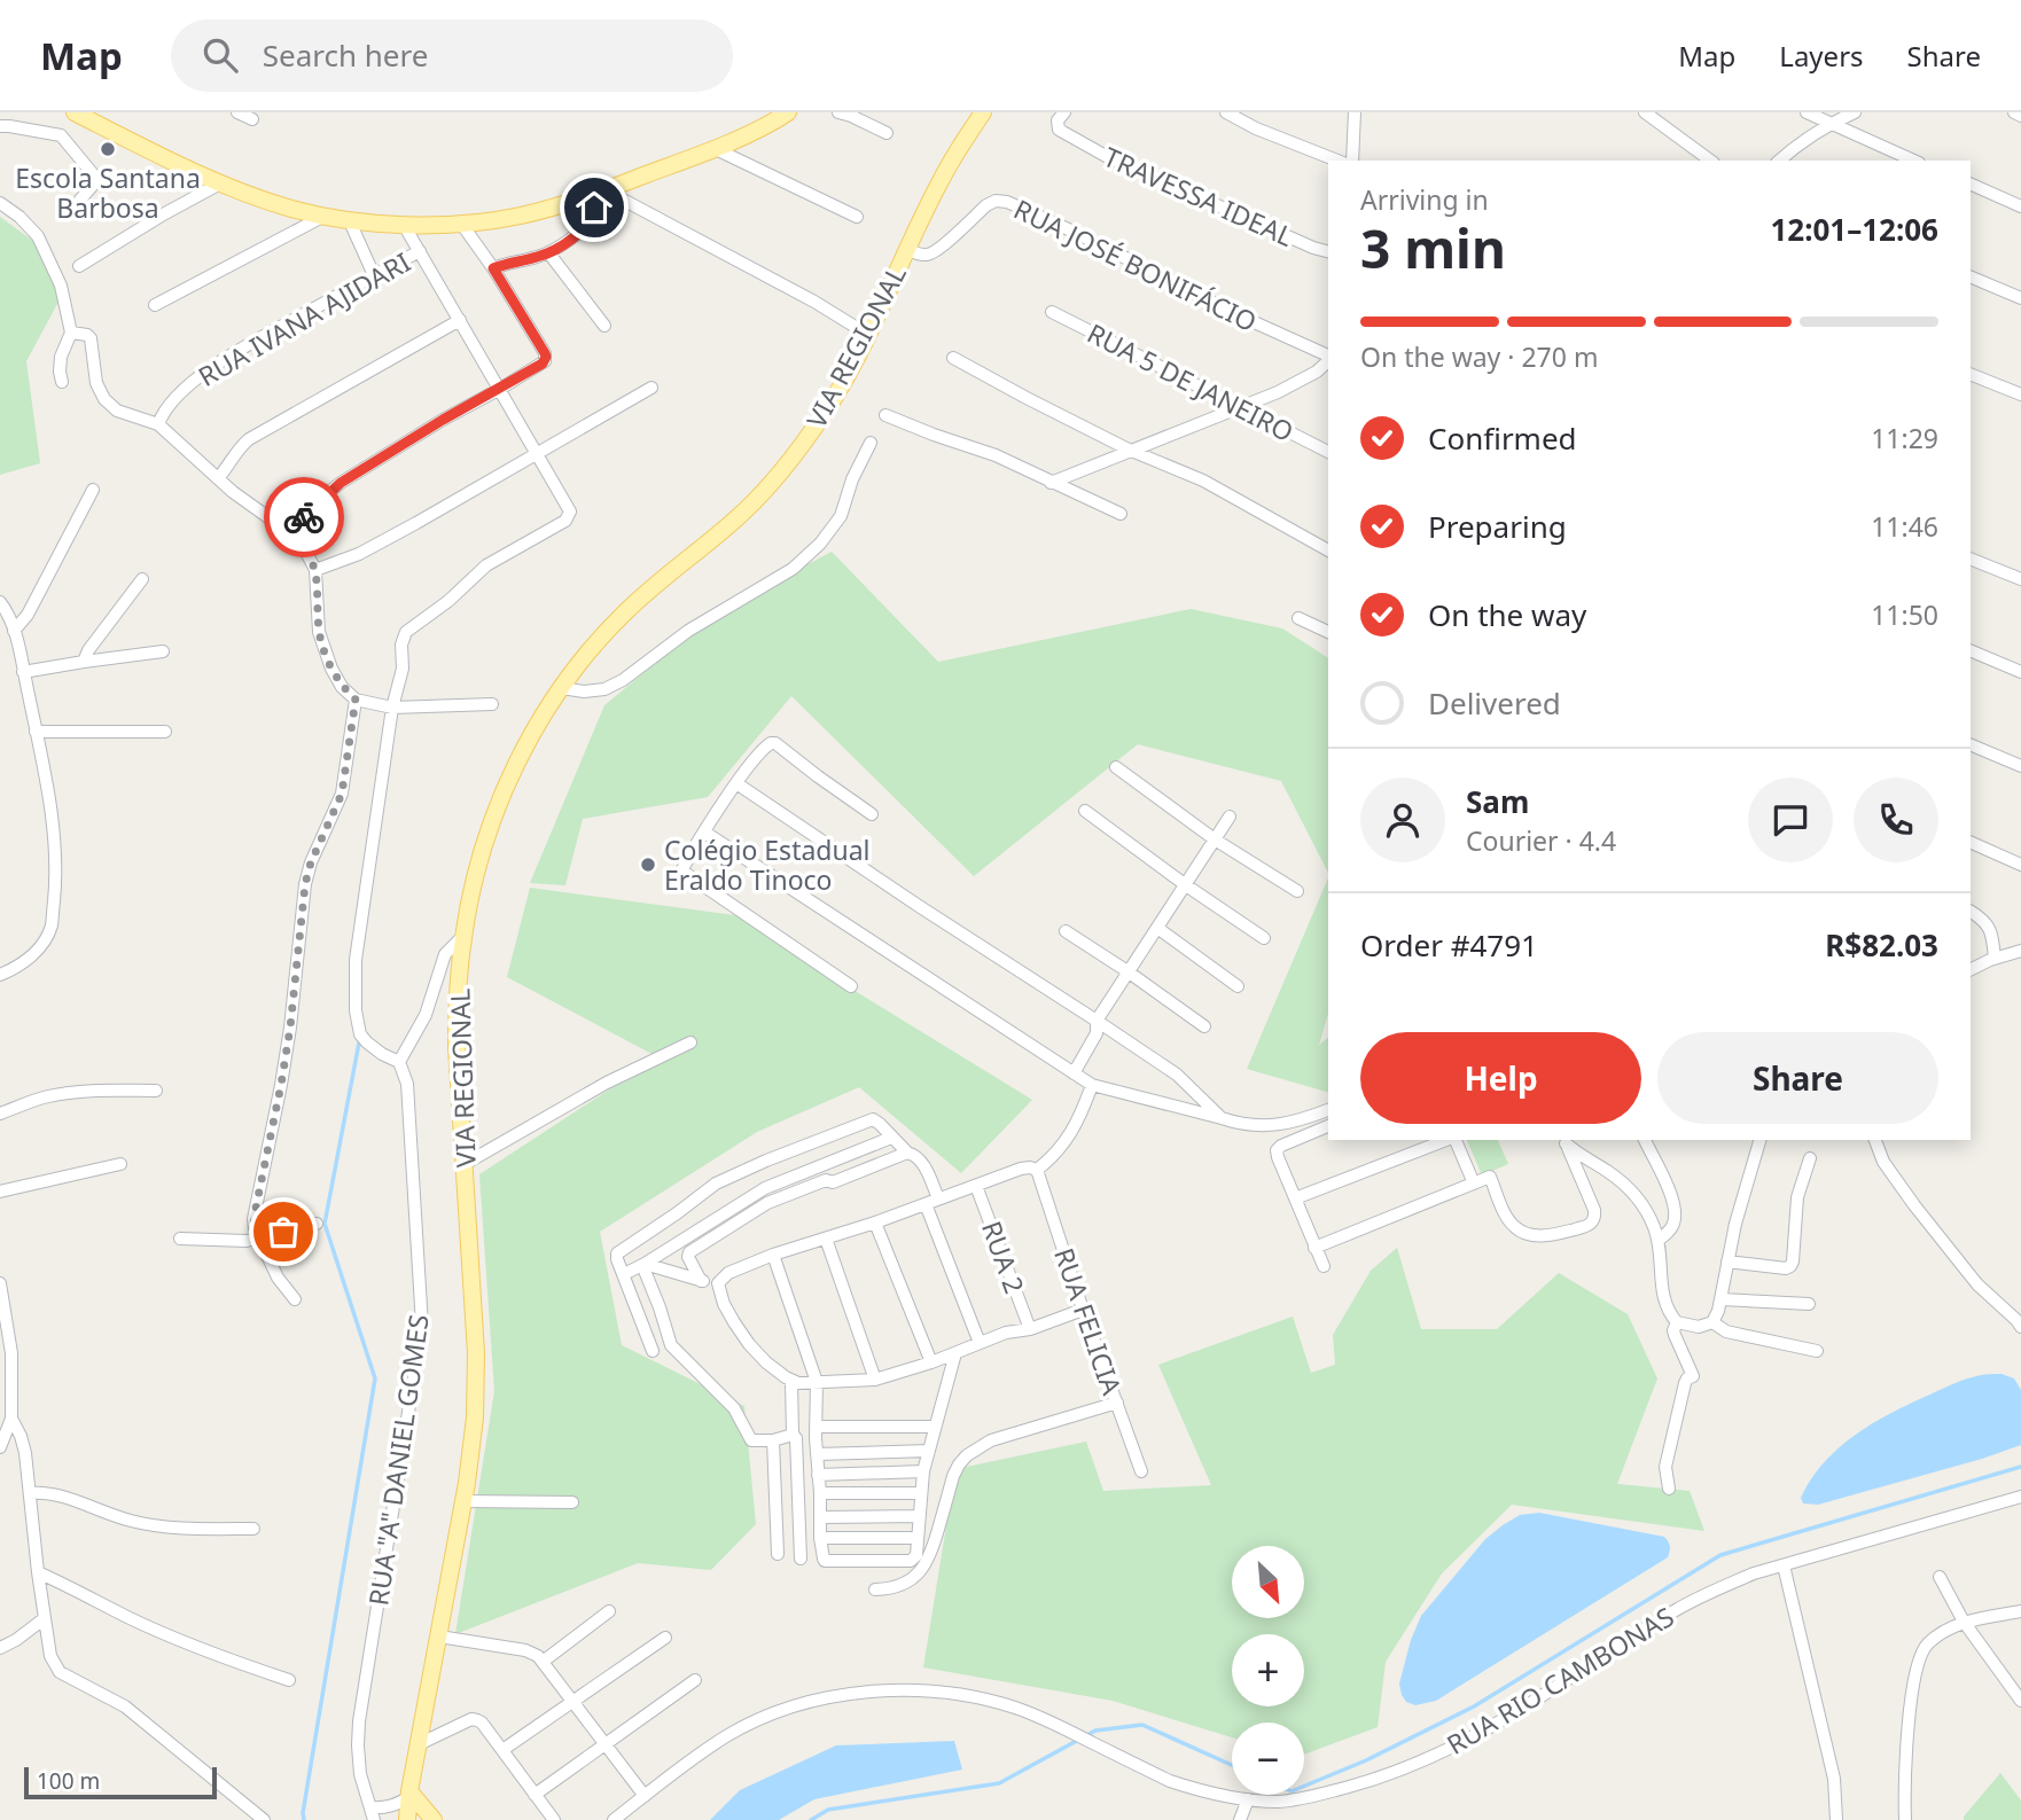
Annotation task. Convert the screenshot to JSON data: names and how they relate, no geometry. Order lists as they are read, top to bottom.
{
  "streets": {
    "main road": ["VIA REGIONAL"],
    "street": [
      "TRAVESSA IDEAL",
      "RUA JOSÉ BONIFÁCIO",
      "RUA IVANA AJIDARI",
      "RUA 5 DE JANEIRO",
      "RUA 2",
      "RUA FELICIA",
      "RUA \"A\" DANIEL GOMES",
      "RUA RIO CAMBONAS"
    ]
  },
  "crossings": [
    ["RUA JOSÉ BONIFÁCIO", "VIA REGIONAL"],
    ["VIA REGIONAL", "RUA \"A\" DANIEL GOMES"]
  ],
  "places": ["Escola Santana Barbosa", "Colégio Estadual Eraldo Tinoco"],
  "scale_bar": "100 m",
  "north": "bottom right",
  "page": {
    "header": "Map",
    "search": "Search here",
    "nav": ["Map", "Layers", "Share"],
    "heading": ["3 min", "Arriving in", "12:01–12:06"],
    "panel": [
      "Sam",
      "Courier · 4.4",
      "Order #4791",
      "R$82.03"
    ],
    "bar": "On the way · 270 m",
    "list": [
      ["Confirmed", "11:29"],
      ["Preparing", "11:46"],
      ["On the way", "11:50"],
      "Delivered"
    ],
    "buttons": ["Help", "Share"],
    "map_buttons": ["+", "−"],
    "scale": "100 m"
  }
}
